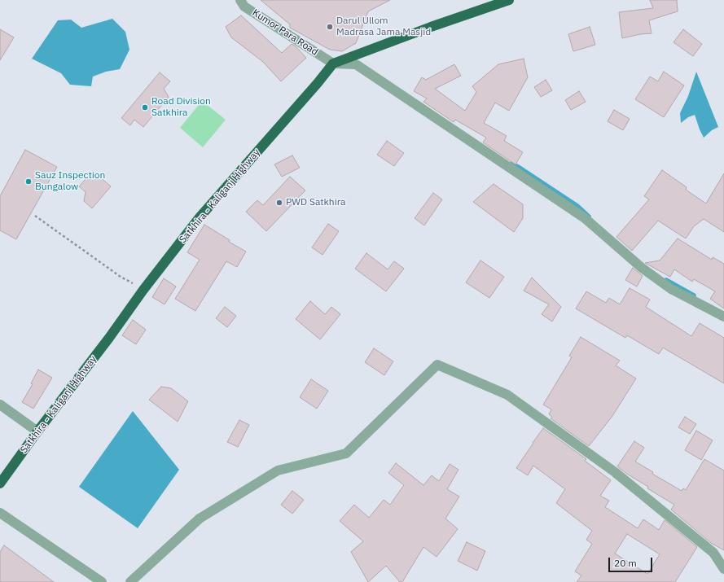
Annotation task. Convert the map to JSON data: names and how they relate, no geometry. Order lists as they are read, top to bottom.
{
  "streets": {
    "highway": ["Satkhira - Kaliganj Highway"],
    "street": ["Kumor Para Road"]
  },
  "crossings": [
    ["Kumor Para Road", "Satkhira - Kaliganj Highway"]
  ],
  "places": [
    "Darul Ullom Madrasa Jama Masjid",
    "Road Division Satkhira",
    "Sauz Inspection Bungalow",
    "PWD Satkhira"
  ],
  "scale_bar": "20 m"
}
